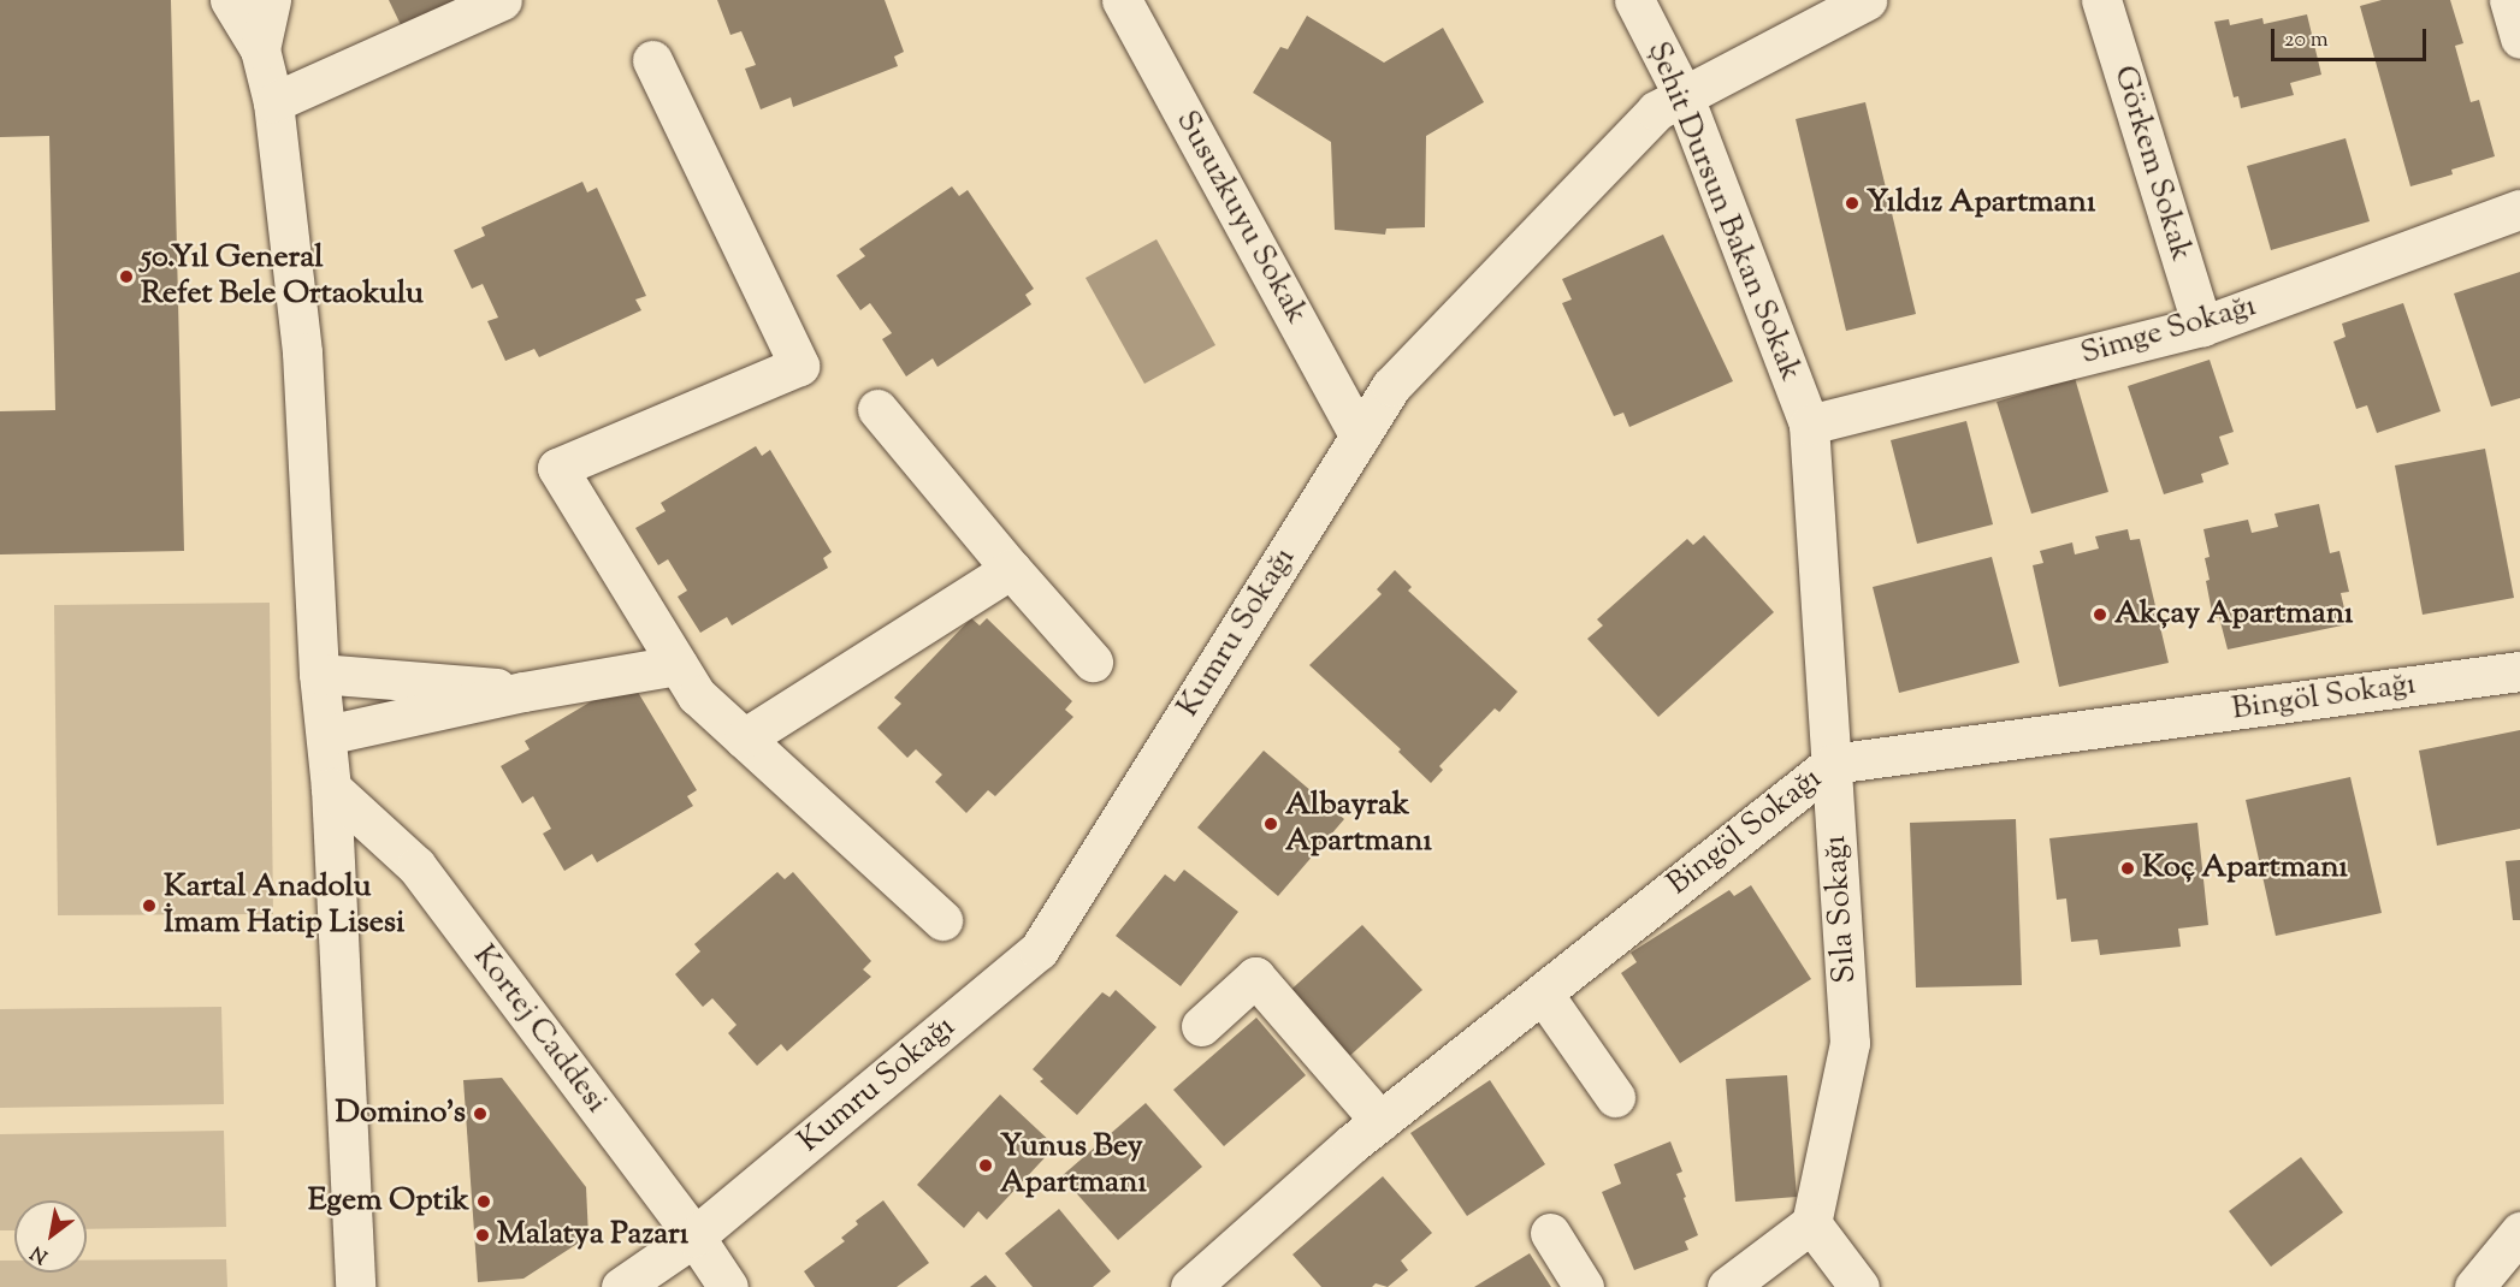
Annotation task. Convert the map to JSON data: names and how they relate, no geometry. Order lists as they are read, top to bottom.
{
  "streets": {
    "street": [
      "Görkem Sokak",
      "Şehit Dursun Bakan Sokak",
      "Susuzkuyu Sokak",
      "Simge Sokağı",
      "Kumru Sokağı",
      "Bingöl Sokağı",
      "Sıla Sokağı",
      "Kortej Caddesi"
    ]
  },
  "crossings": [
    ["Görkem Sokak", "Simge Sokağı"],
    ["Şehit Dursun Bakan Sokak", "Simge Sokağı"],
    ["Şehit Dursun Bakan Sokak", "Kumru Sokağı"],
    ["Şehit Dursun Bakan Sokak", "Sıla Sokağı"],
    ["Susuzkuyu Sokak", "Kumru Sokağı"],
    ["Simge Sokağı", "Sıla Sokağı"],
    ["Kumru Sokağı", "Kortej Caddesi"],
    ["Bingöl Sokağı", "Sıla Sokağı"]
  ],
  "places": [
    "Yıldız Apartmanı",
    "50.Yıl General Refet Bele Ortaokulu",
    "Akçay Apartmanı",
    "Albayrak Apartmanı",
    "Koç Apartmanı",
    "Kartal Anadolu İmam Hatip Lisesi",
    "Domino's",
    "Yunus Bey Apartmanı",
    "Egem Optik",
    "Malatya Pazarı"
  ],
  "scale_bar": "20 m",
  "north": "bottom left"
}
